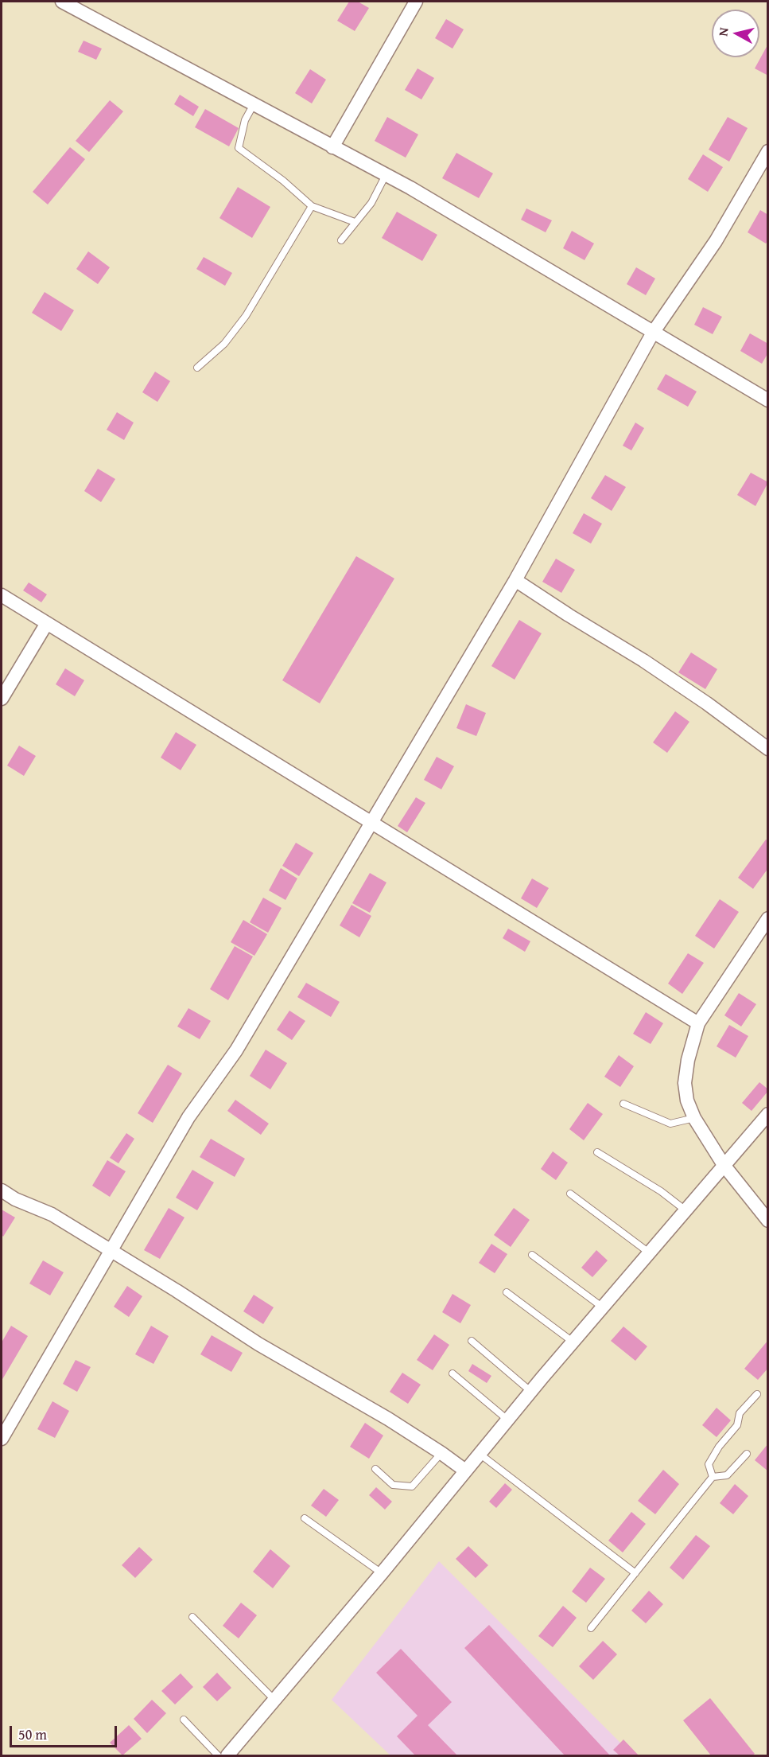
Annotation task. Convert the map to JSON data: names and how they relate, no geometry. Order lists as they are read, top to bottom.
{
  "scale_bar": "50 m",
  "north": "left"
}
